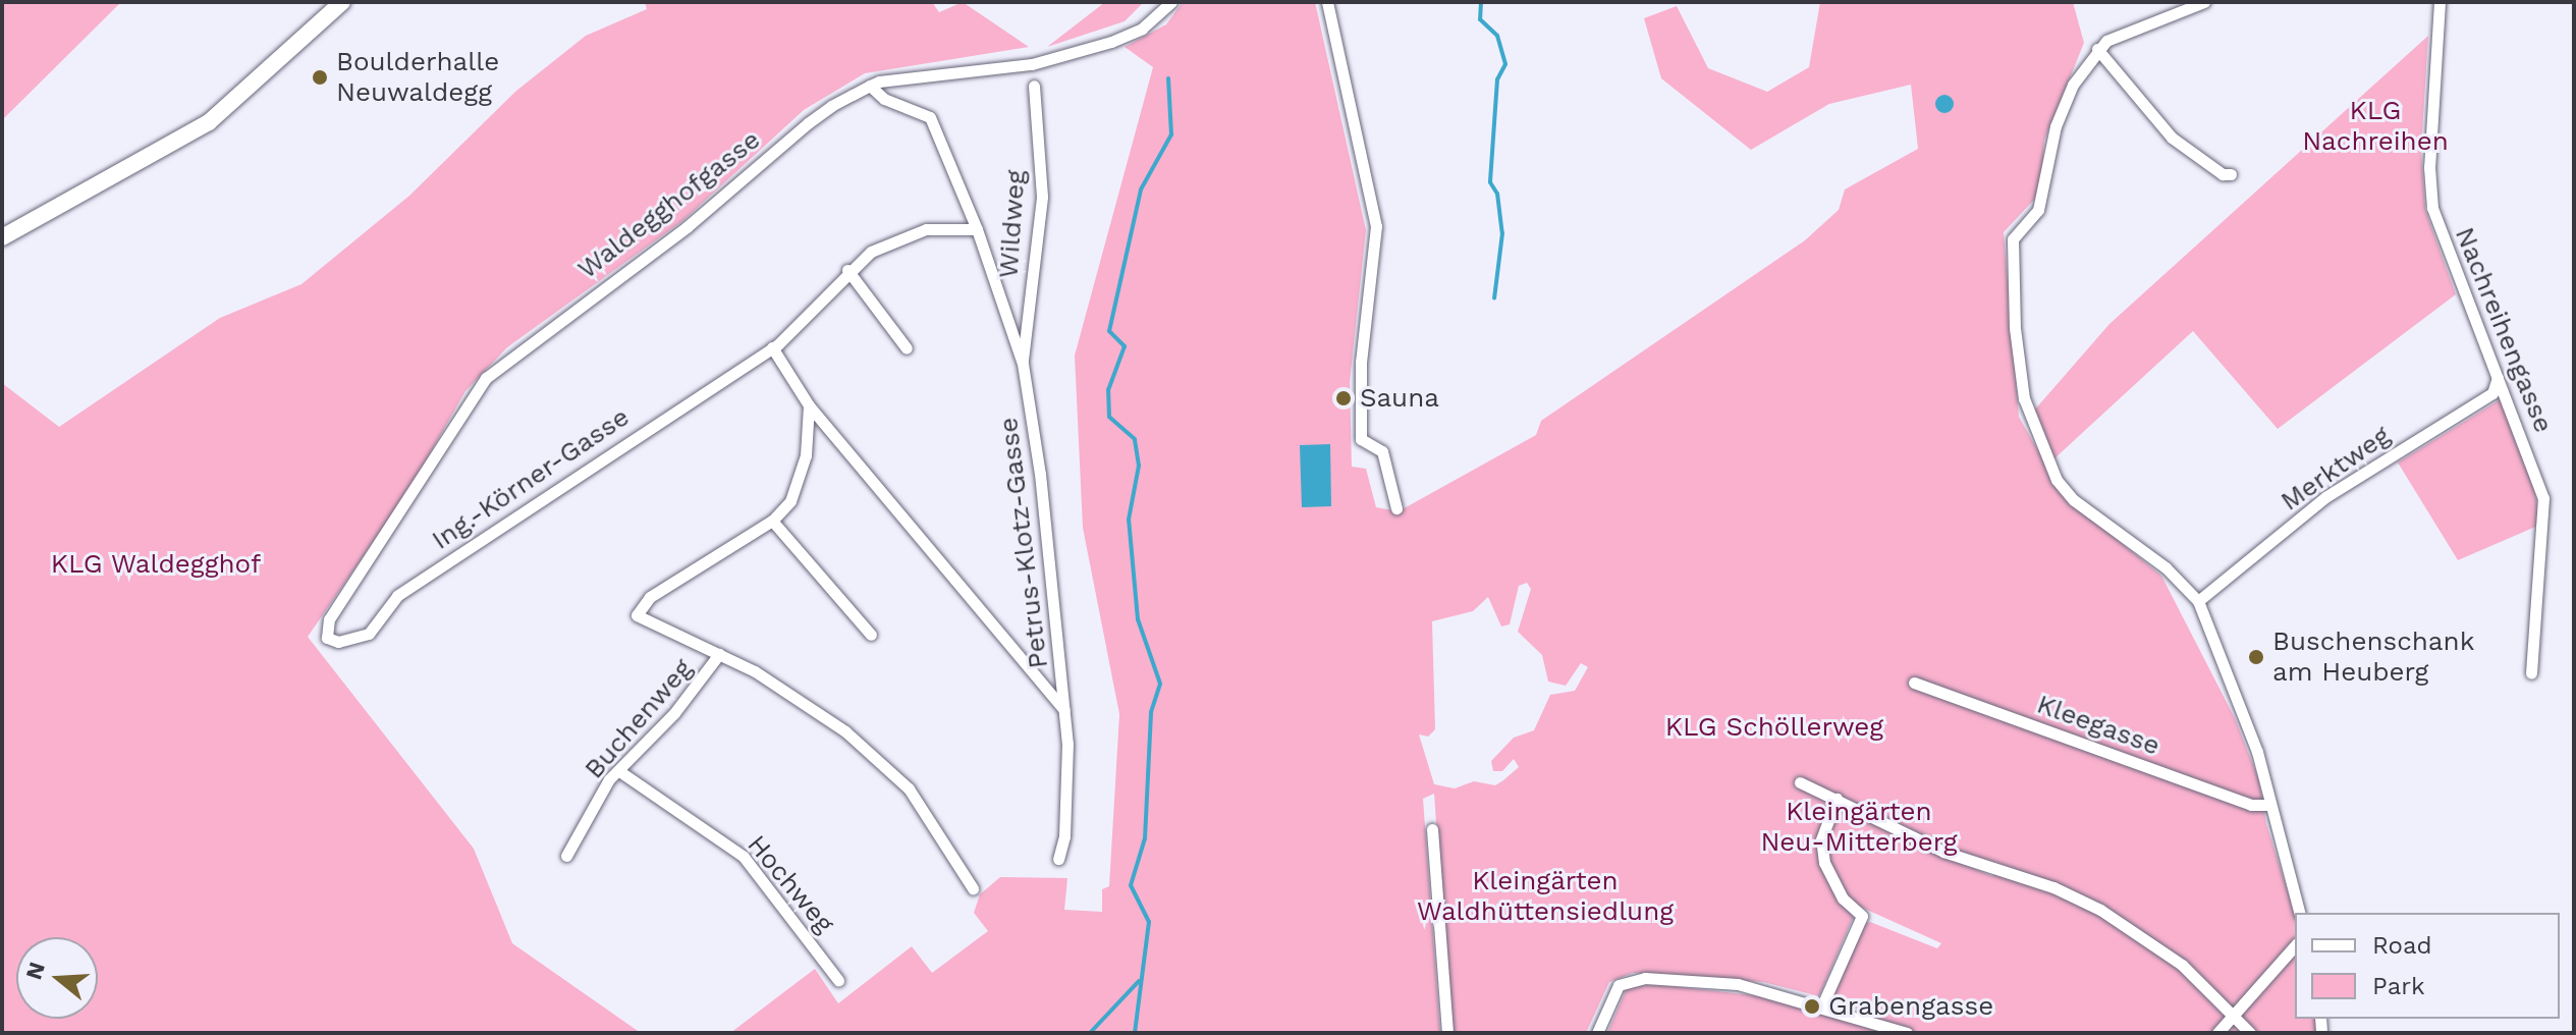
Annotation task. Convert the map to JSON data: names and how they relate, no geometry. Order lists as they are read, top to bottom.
{
  "streets": {
    "street": [
      "Waldegghofgasse",
      "Wildweg",
      "Nachreihengasse",
      "Merktweg",
      "Ing.-Körner-Gasse",
      "Petrus-Klotz-Gasse",
      "Buchenweg",
      "Kleegasse",
      "Hochweg"
    ]
  },
  "crossings": [
    ["Waldegghofgasse", "Ing.-Körner-Gasse"],
    ["Waldegghofgasse", "Petrus-Klotz-Gasse"],
    ["Wildweg", "Petrus-Klotz-Gasse"],
    ["Nachreihengasse", "Merktweg"],
    ["Buchenweg", "Hochweg"]
  ],
  "parks": [
    "KLG Nachreihen",
    "KLG Waldegghof",
    "KLG Schöllerweg",
    "Kleingärten Neu-Mitterberg",
    "Kleingärten Waldhüttensiedlung"
  ],
  "places": [
    "Boulderhalle Neuwaldegg",
    "Sauna",
    "Buschenschank am Heuberg",
    "Grabengasse"
  ],
  "legend": ["Road", "Park"],
  "north": "left"
}
